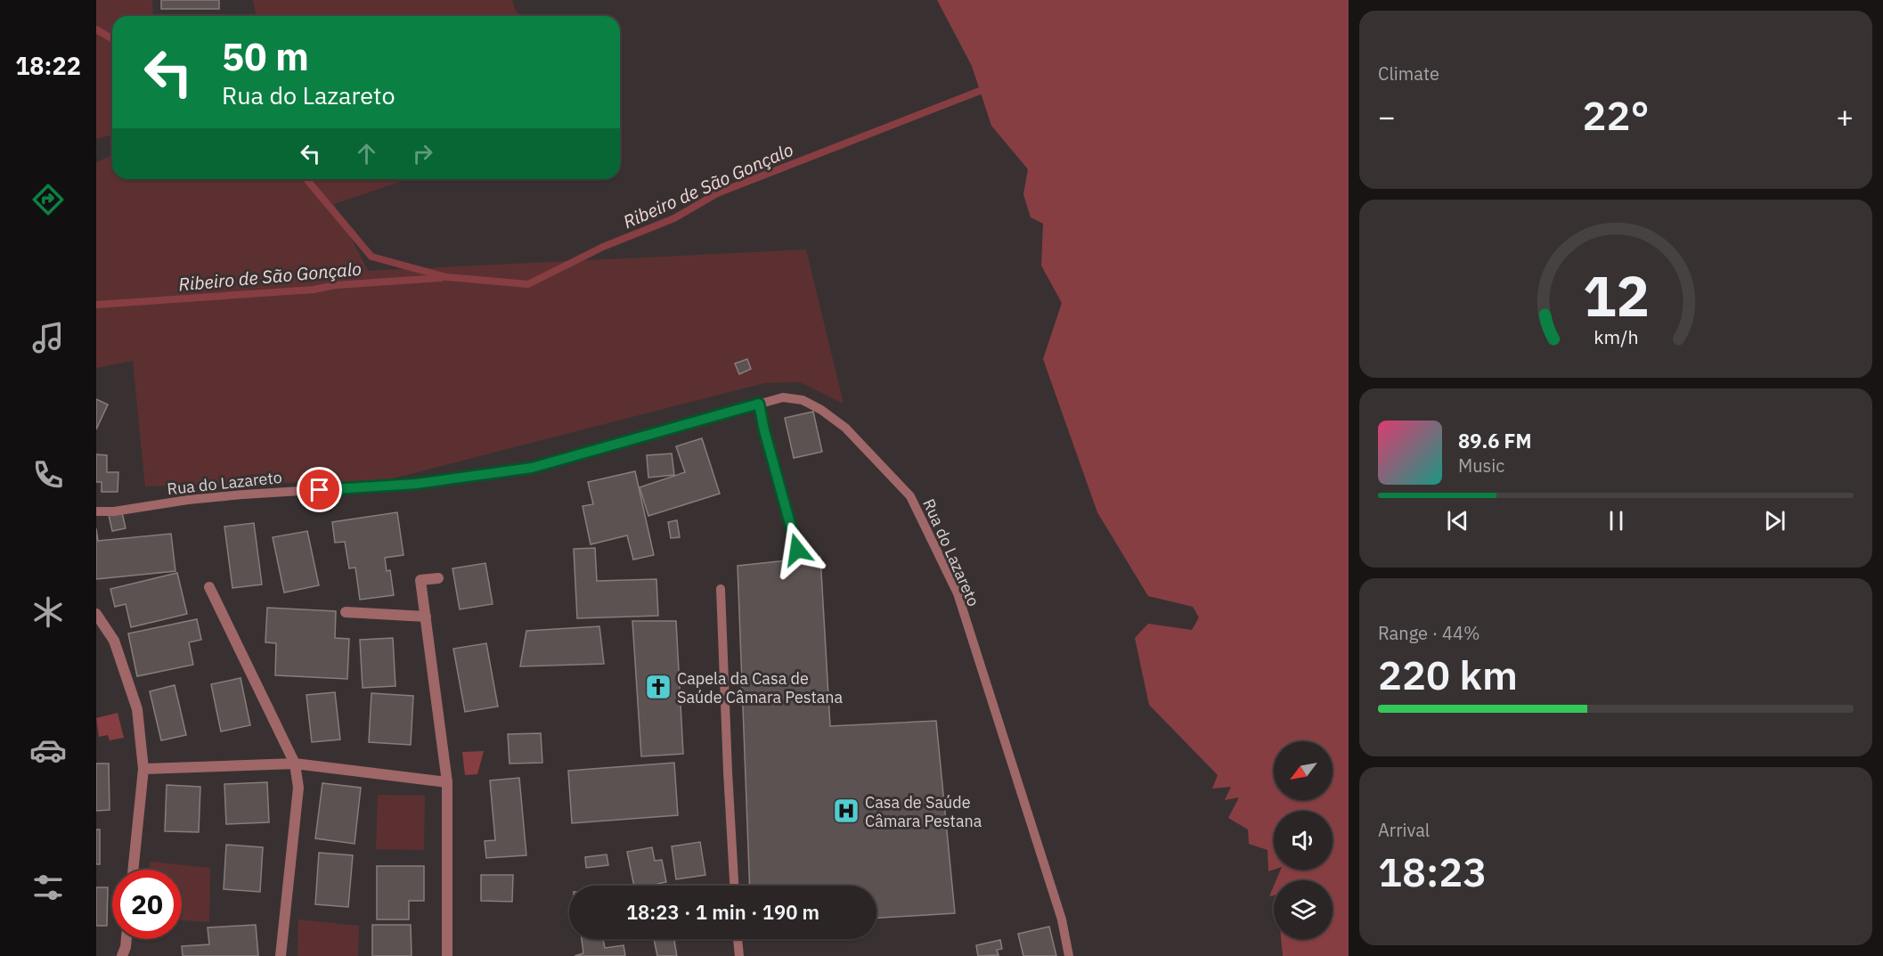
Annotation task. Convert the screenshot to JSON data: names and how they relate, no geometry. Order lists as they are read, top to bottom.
{
  "streets": {
    "lane": ["Rua do Lazareto"]
  },
  "water": ["Ribeiro de São Gonçalo"],
  "places": {
    "church": ["Capela da Casa de Saúde Câmara Pestana"],
    "hospital": ["Casa de Saúde Câmara Pestana"]
  },
  "north": "bottom left",
  "page": {
    "tabs": "18:22",
    "tile": [
      "Climate",
      ["Range · 44%", "220 km"],
      ["Arrival", "18:23"]
    ],
    "turn": ["50 m", "Rua do Lazareto"],
    "heat": ["−", "22°", "+"],
    "song": ["89.6 FM", "Music"],
    "limit": "20",
    "trip": "18:23 · 1 min · 190 m",
    "gauge": ["12", "km/h"]
  }
}
